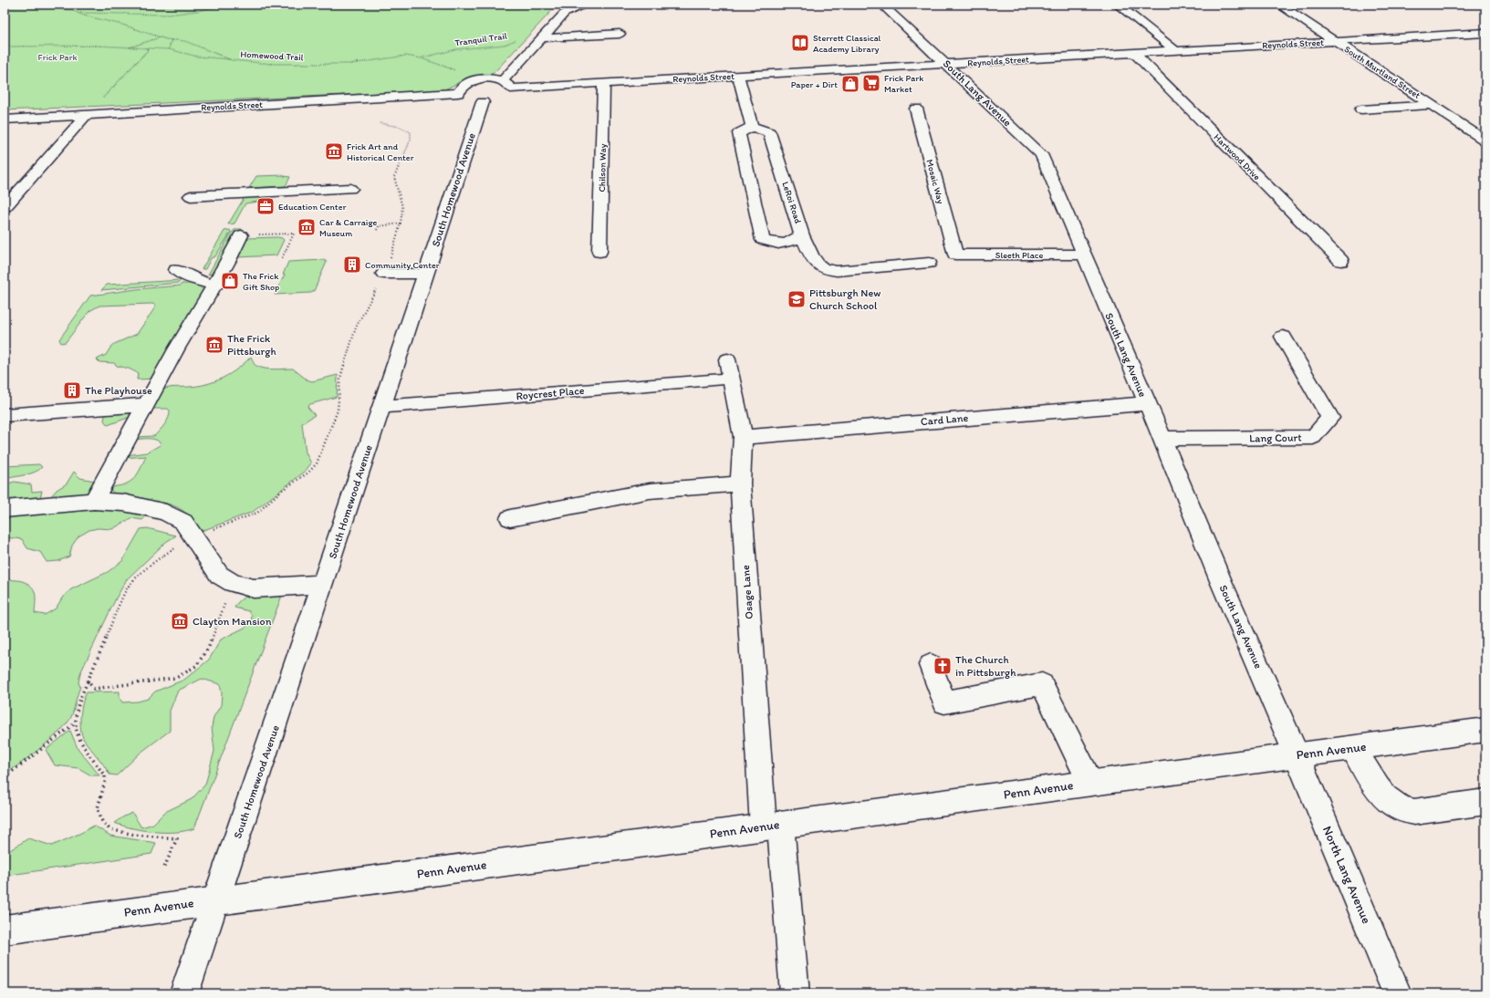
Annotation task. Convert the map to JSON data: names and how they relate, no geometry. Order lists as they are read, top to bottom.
{
  "streets": {
    "main road": [
      "Reynolds Street",
      "South Murtland Street",
      "South Lang Avenue",
      "Hartwood Drive",
      "Chilson Way",
      "Mosaic Way",
      "South Homewood Avenue",
      "LeRoi Road",
      "Sleeth Place",
      "Roycrest Place",
      "Card Lane",
      "Lang Court",
      "Osage Lane",
      "Penn Avenue",
      "North Lang Avenue"
    ],
    "path": ["Tranquil Trail", "Homewood Trail"]
  },
  "crossings": [
    ["Tranquil Trail", "Homewood Trail"],
    ["Reynolds Street", "Homewood Trail"],
    ["Reynolds Street", "South Murtland Street"],
    ["Reynolds Street", "South Lang Avenue"],
    ["Reynolds Street", "Hartwood Drive"],
    ["Reynolds Street", "Chilson Way"],
    ["Reynolds Street", "South Homewood Avenue"],
    ["South Lang Avenue", "Sleeth Place"],
    ["South Lang Avenue", "Card Lane"],
    ["South Lang Avenue", "Lang Court"],
    ["South Lang Avenue", "Penn Avenue"],
    ["South Lang Avenue", "North Lang Avenue"],
    ["Mosaic Way", "Sleeth Place"],
    ["South Homewood Avenue", "Roycrest Place"],
    ["South Homewood Avenue", "Penn Avenue"],
    ["Card Lane", "Osage Lane"],
    ["Osage Lane", "Penn Avenue"],
    ["Penn Avenue", "North Lang Avenue"]
  ],
  "parks": ["Frick Park"],
  "places": {
    "library": ["Sterrett Classical Academy Library"],
    "supermarket": ["Frick Park Market"],
    "shop": ["Paper + Dirt", "The Frick Gift Shop"],
    "museum": [
      "Frick Art and Historical Center",
      "Car & Carraige Museum",
      "The Frick Pittsburgh",
      "Clayton Mansion"
    ],
    "office": ["Education Center"],
    "building": ["Community Center", "The Playhouse"],
    "school or university": ["Pittsburgh New Church School"],
    "church": ["The Church in Pittsburgh"]
  }
}
